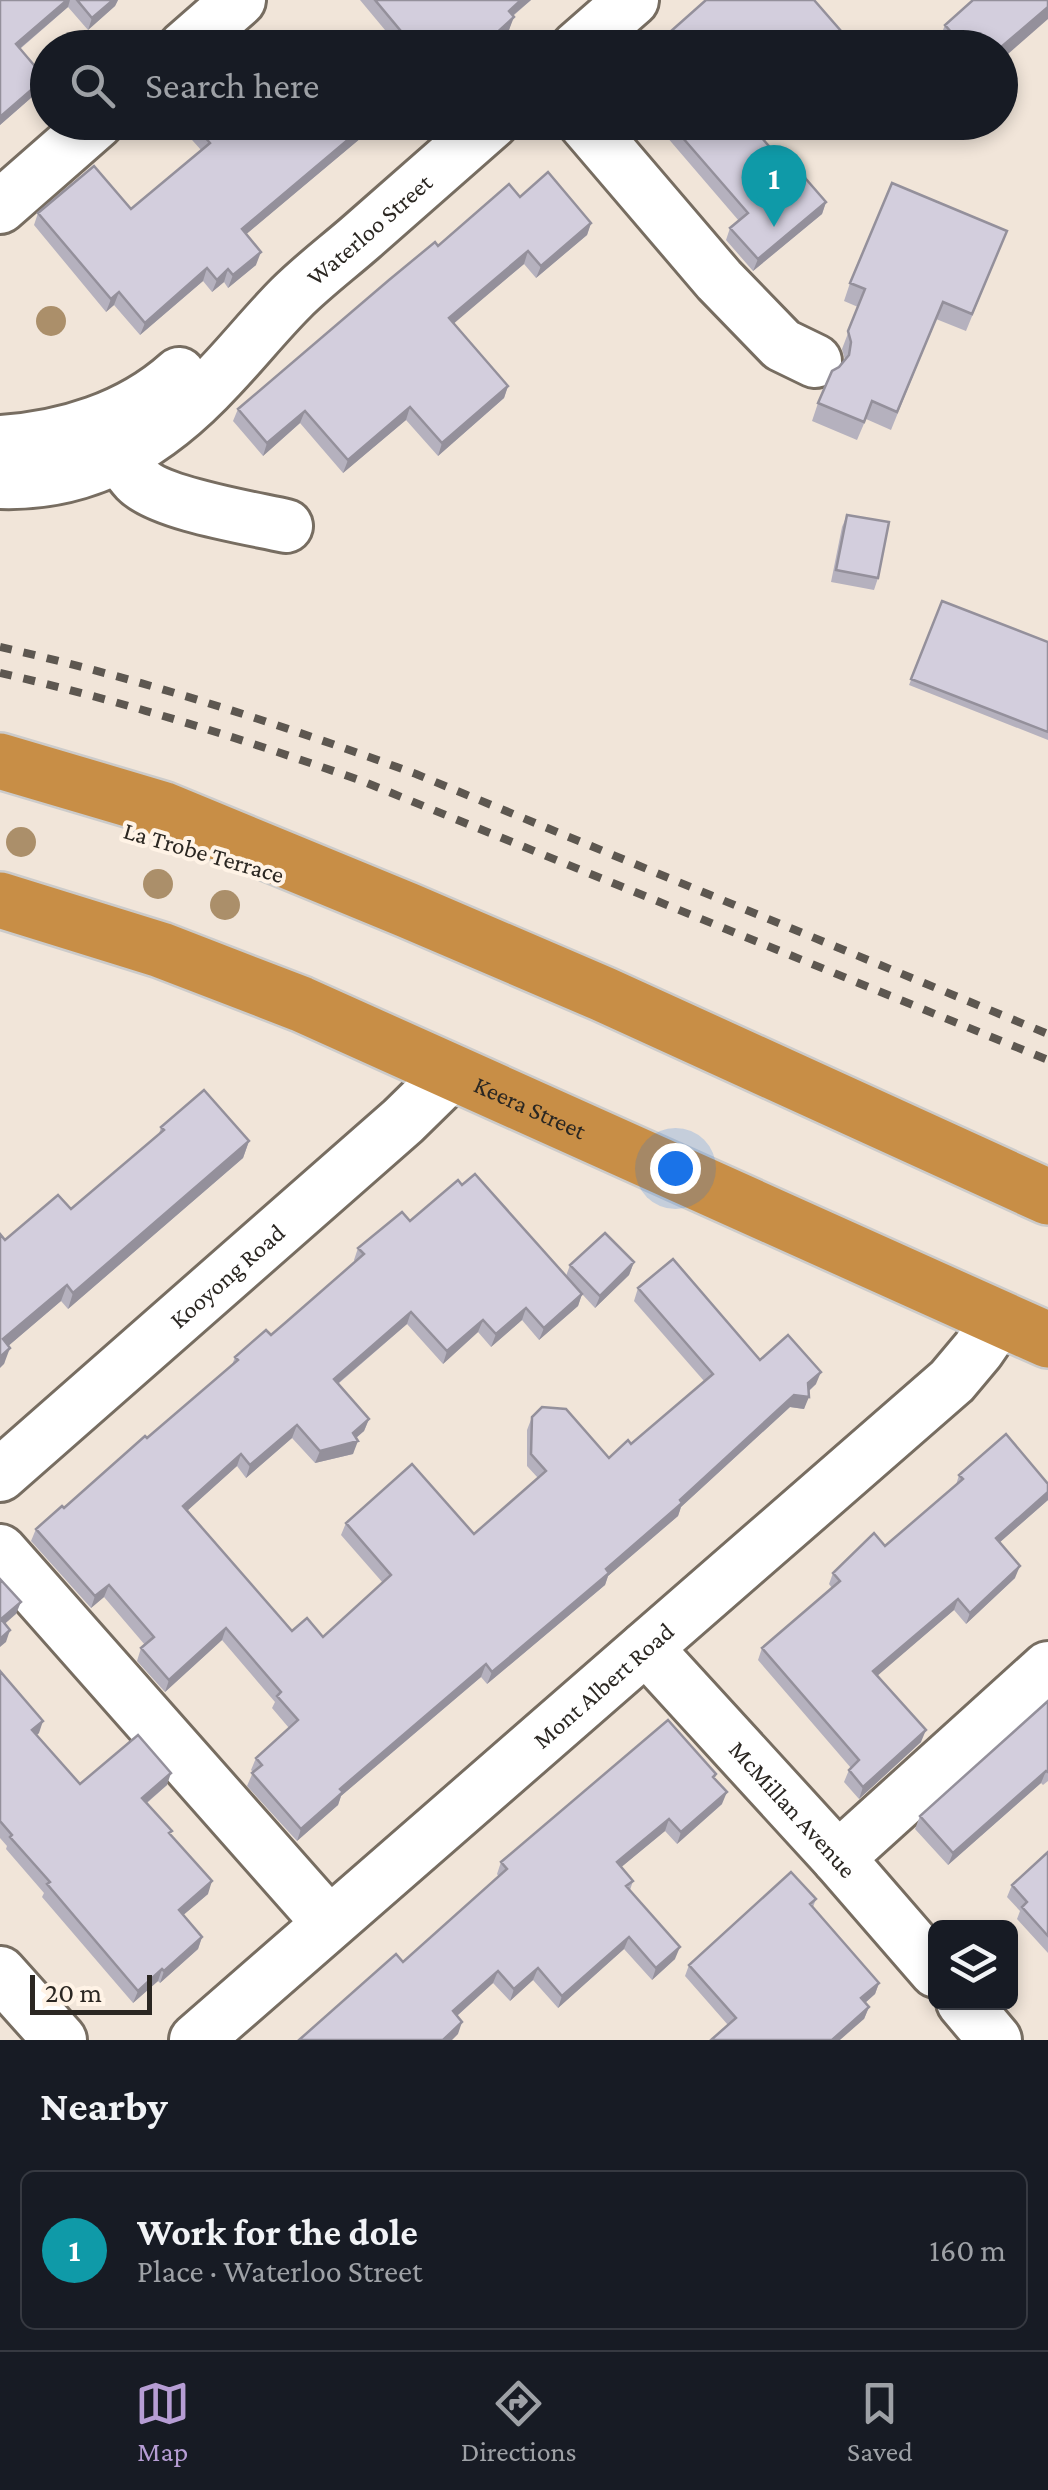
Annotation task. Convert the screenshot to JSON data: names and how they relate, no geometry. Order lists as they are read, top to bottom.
{
  "streets": {
    "highway": ["La Trobe Terrace", "Keera Street"],
    "street": [
      "Waterloo Street",
      "Kooyong Road",
      "Mont Albert Road",
      "McMillan Avenue"
    ]
  },
  "crossings": [
    ["Keera Street", "Kooyong Road"],
    ["Keera Street", "Mont Albert Road"],
    ["Mont Albert Road", "McMillan Avenue"]
  ],
  "scale_bar": "20 m",
  "page": {
    "search": "Search here",
    "pins": "1",
    "scale": "20 m",
    "heading": "Nearby",
    "list": [
      {
        "mark": "1",
        "name": "Work for the dole",
        "note": "Place · Waterloo Street",
        "value": "160 m"
      }
    ],
    "nav": ["Map", "Directions", "Saved"]
  }
}
